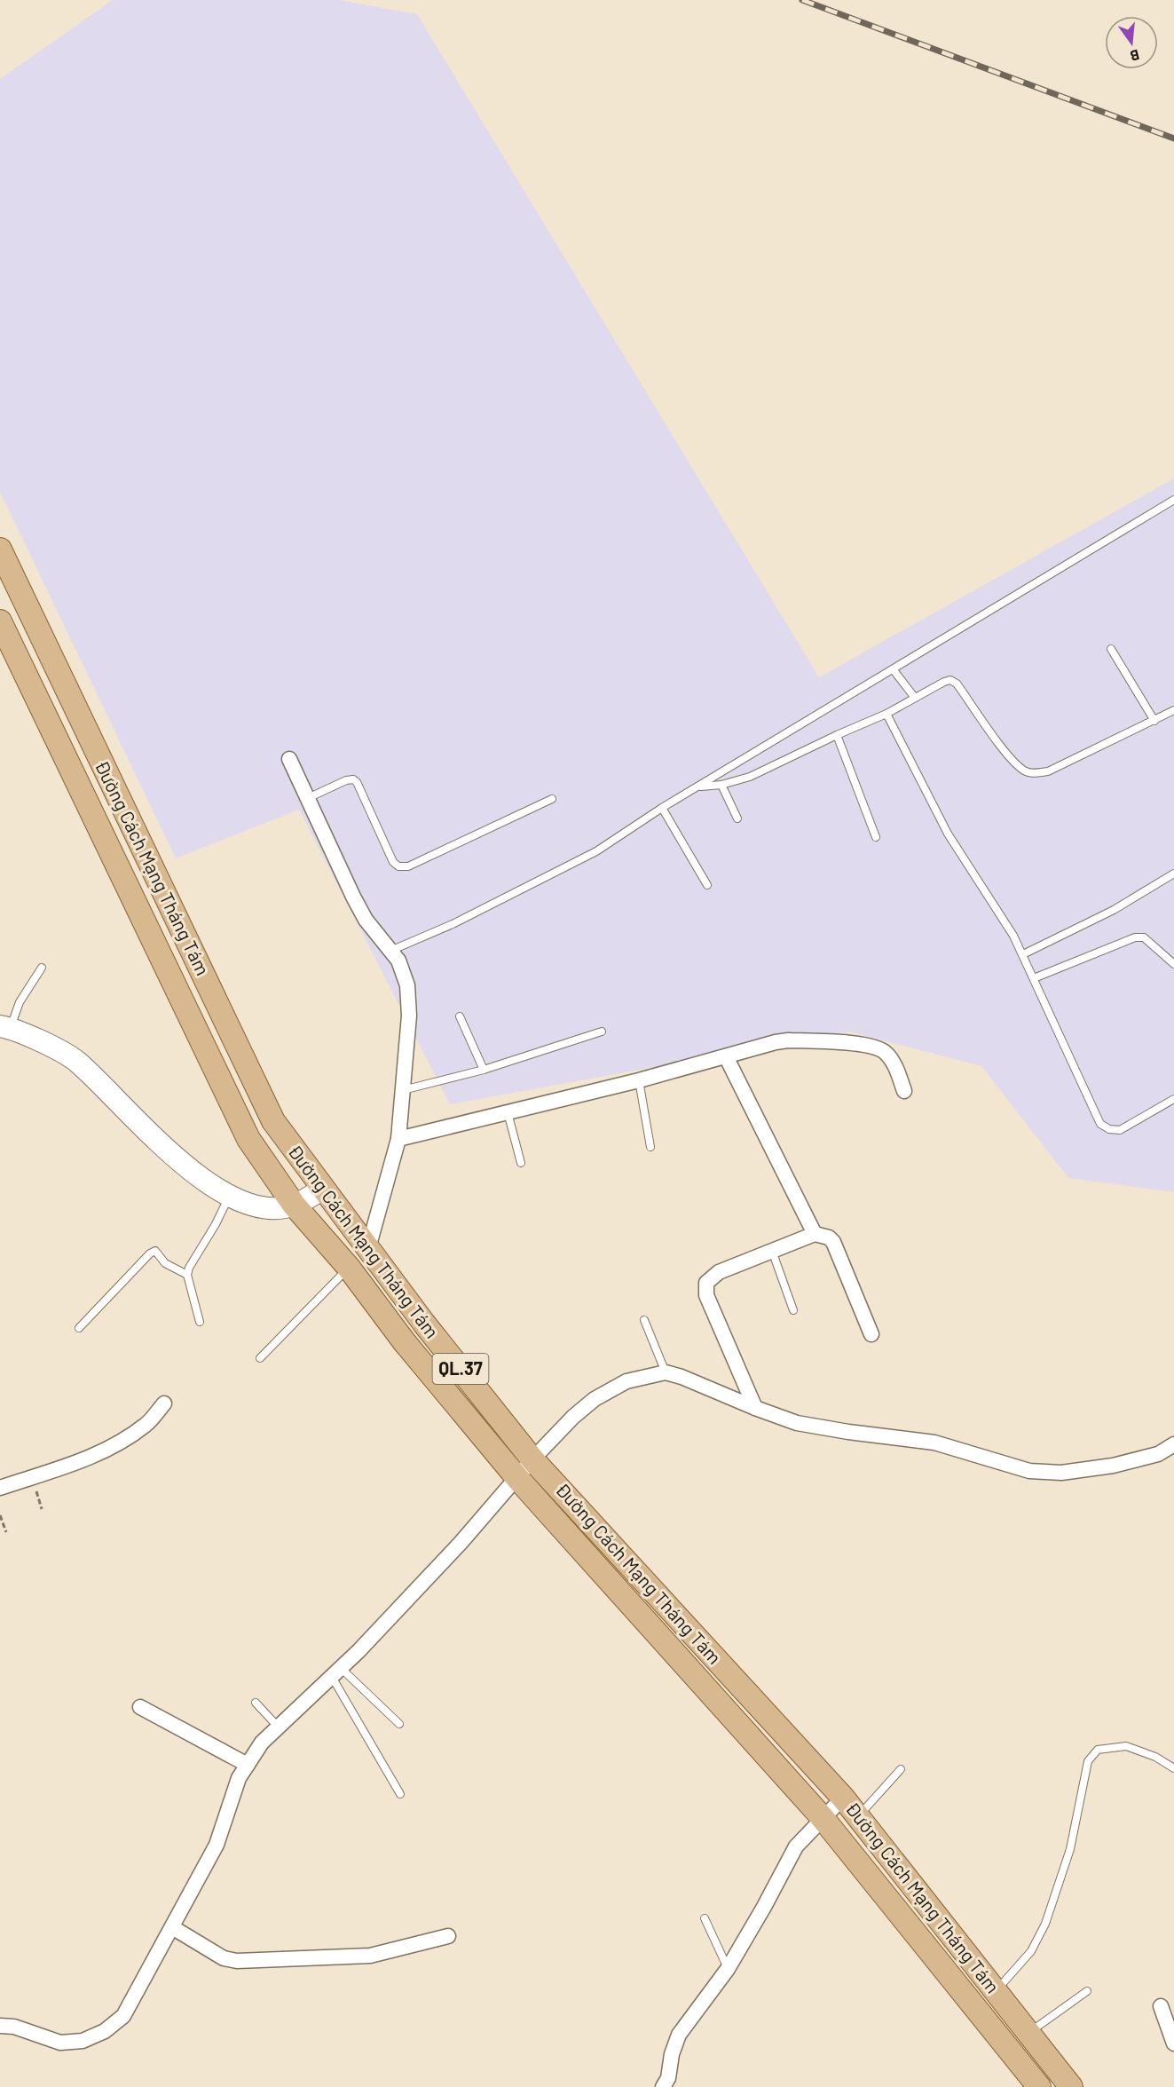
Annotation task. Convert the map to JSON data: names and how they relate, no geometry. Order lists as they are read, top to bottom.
{
  "streets": {
    "main road": ["Đường Cách Mạng Tháng Tám", "QL.37"]
  },
  "north": "bottom"
}
